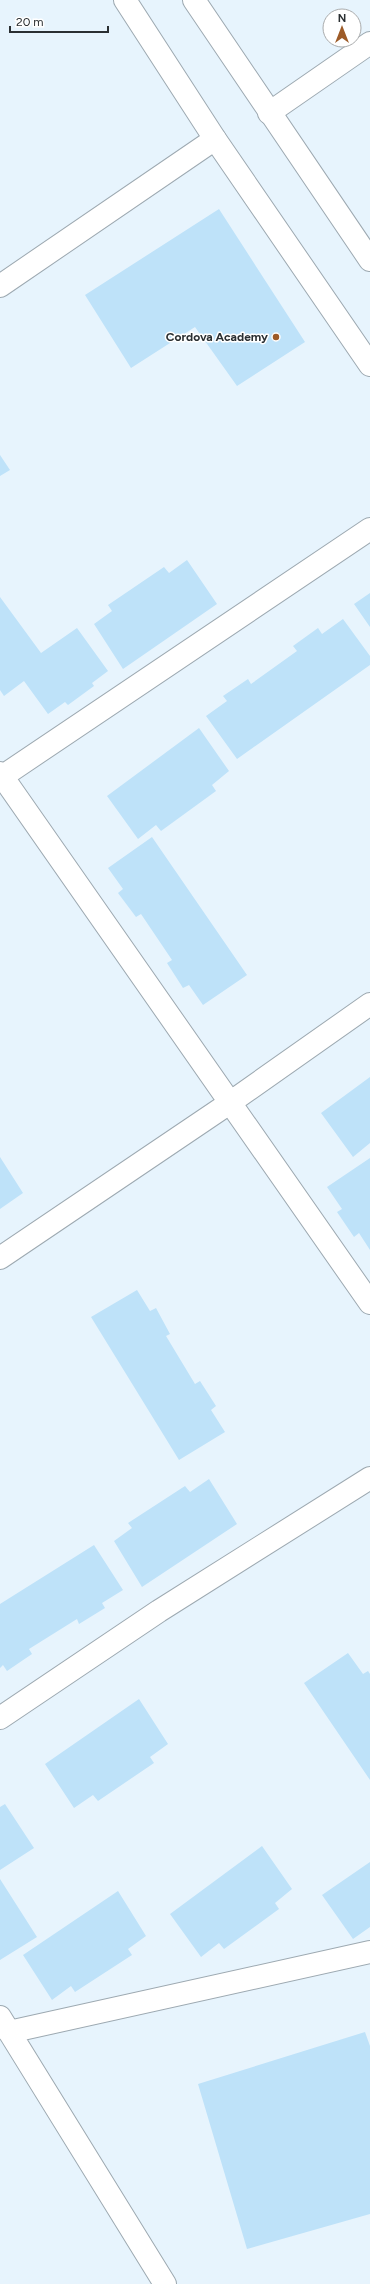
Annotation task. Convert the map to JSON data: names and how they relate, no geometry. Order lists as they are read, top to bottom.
{
  "places": ["Cordova Academy"],
  "scale_bar": "20 m",
  "north": "top"
}
